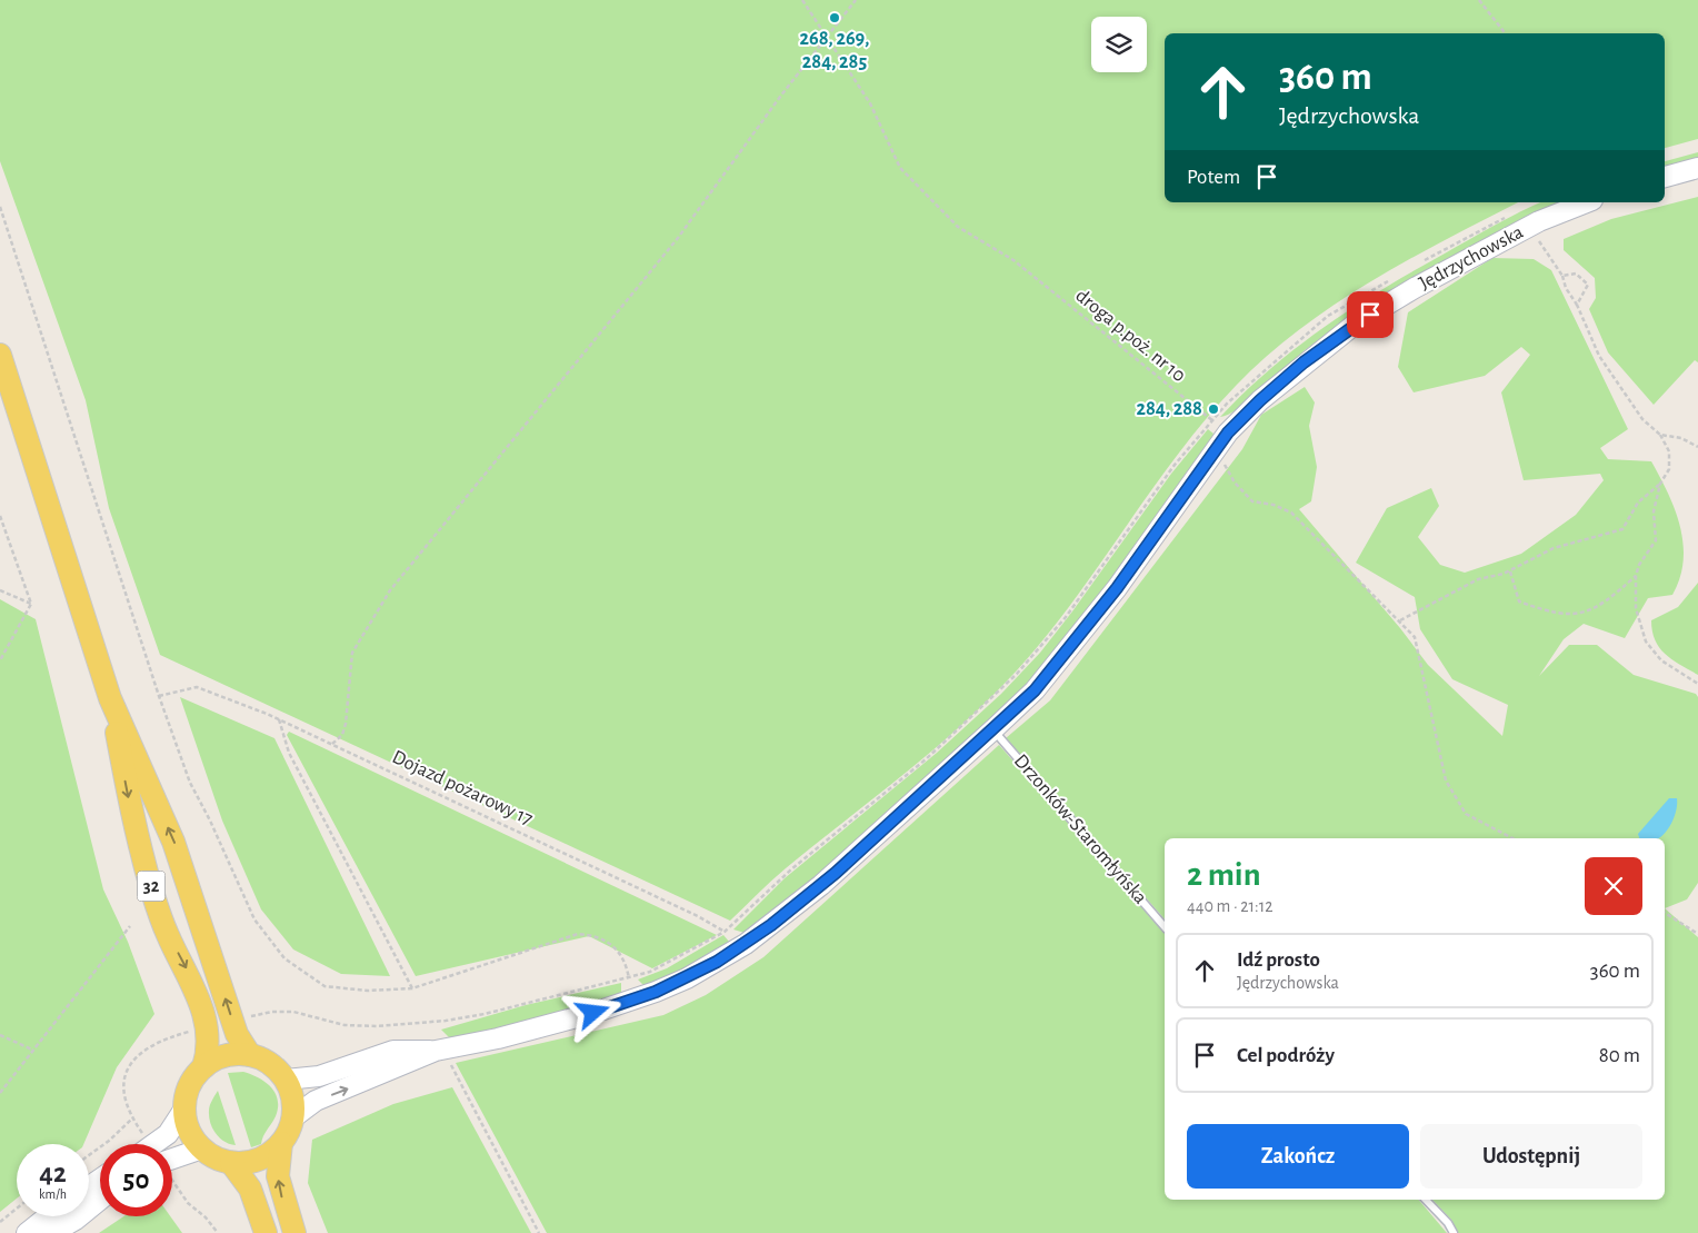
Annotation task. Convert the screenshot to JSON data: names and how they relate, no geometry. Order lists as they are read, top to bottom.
{
  "streets": {
    "main road": ["Jędrzychowska", "32"],
    "lane": ["Drzonków-Staromłyńska"],
    "path": ["droga p.poż. nr 10", "Dojazd pożarowy 17"]
  },
  "crossings": [
    ["Jędrzychowska", "droga p.poż. nr 10"],
    ["Jędrzychowska", "Dojazd pożarowy 17"],
    ["Jędrzychowska", "Drzonków-Staromłyńska"]
  ],
  "places": ["268, 269, 284, 285", "284, 288"],
  "page": {
    "turn": ["360 m", "Jędrzychowska"],
    "then": "Potem",
    "heading": ["2 min", "440 m · 21:12"],
    "list": [
      {
        "name": "Idź prosto",
        "note": "Jędrzychowska",
        "value": "360 m"
      },
      {
        "name": "Cel podróży",
        "value": "80 m"
      }
    ],
    "buttons": ["Zakończ", "Udostępnij"],
    "speed": "42 km/h",
    "limit": "50"
  }
}
